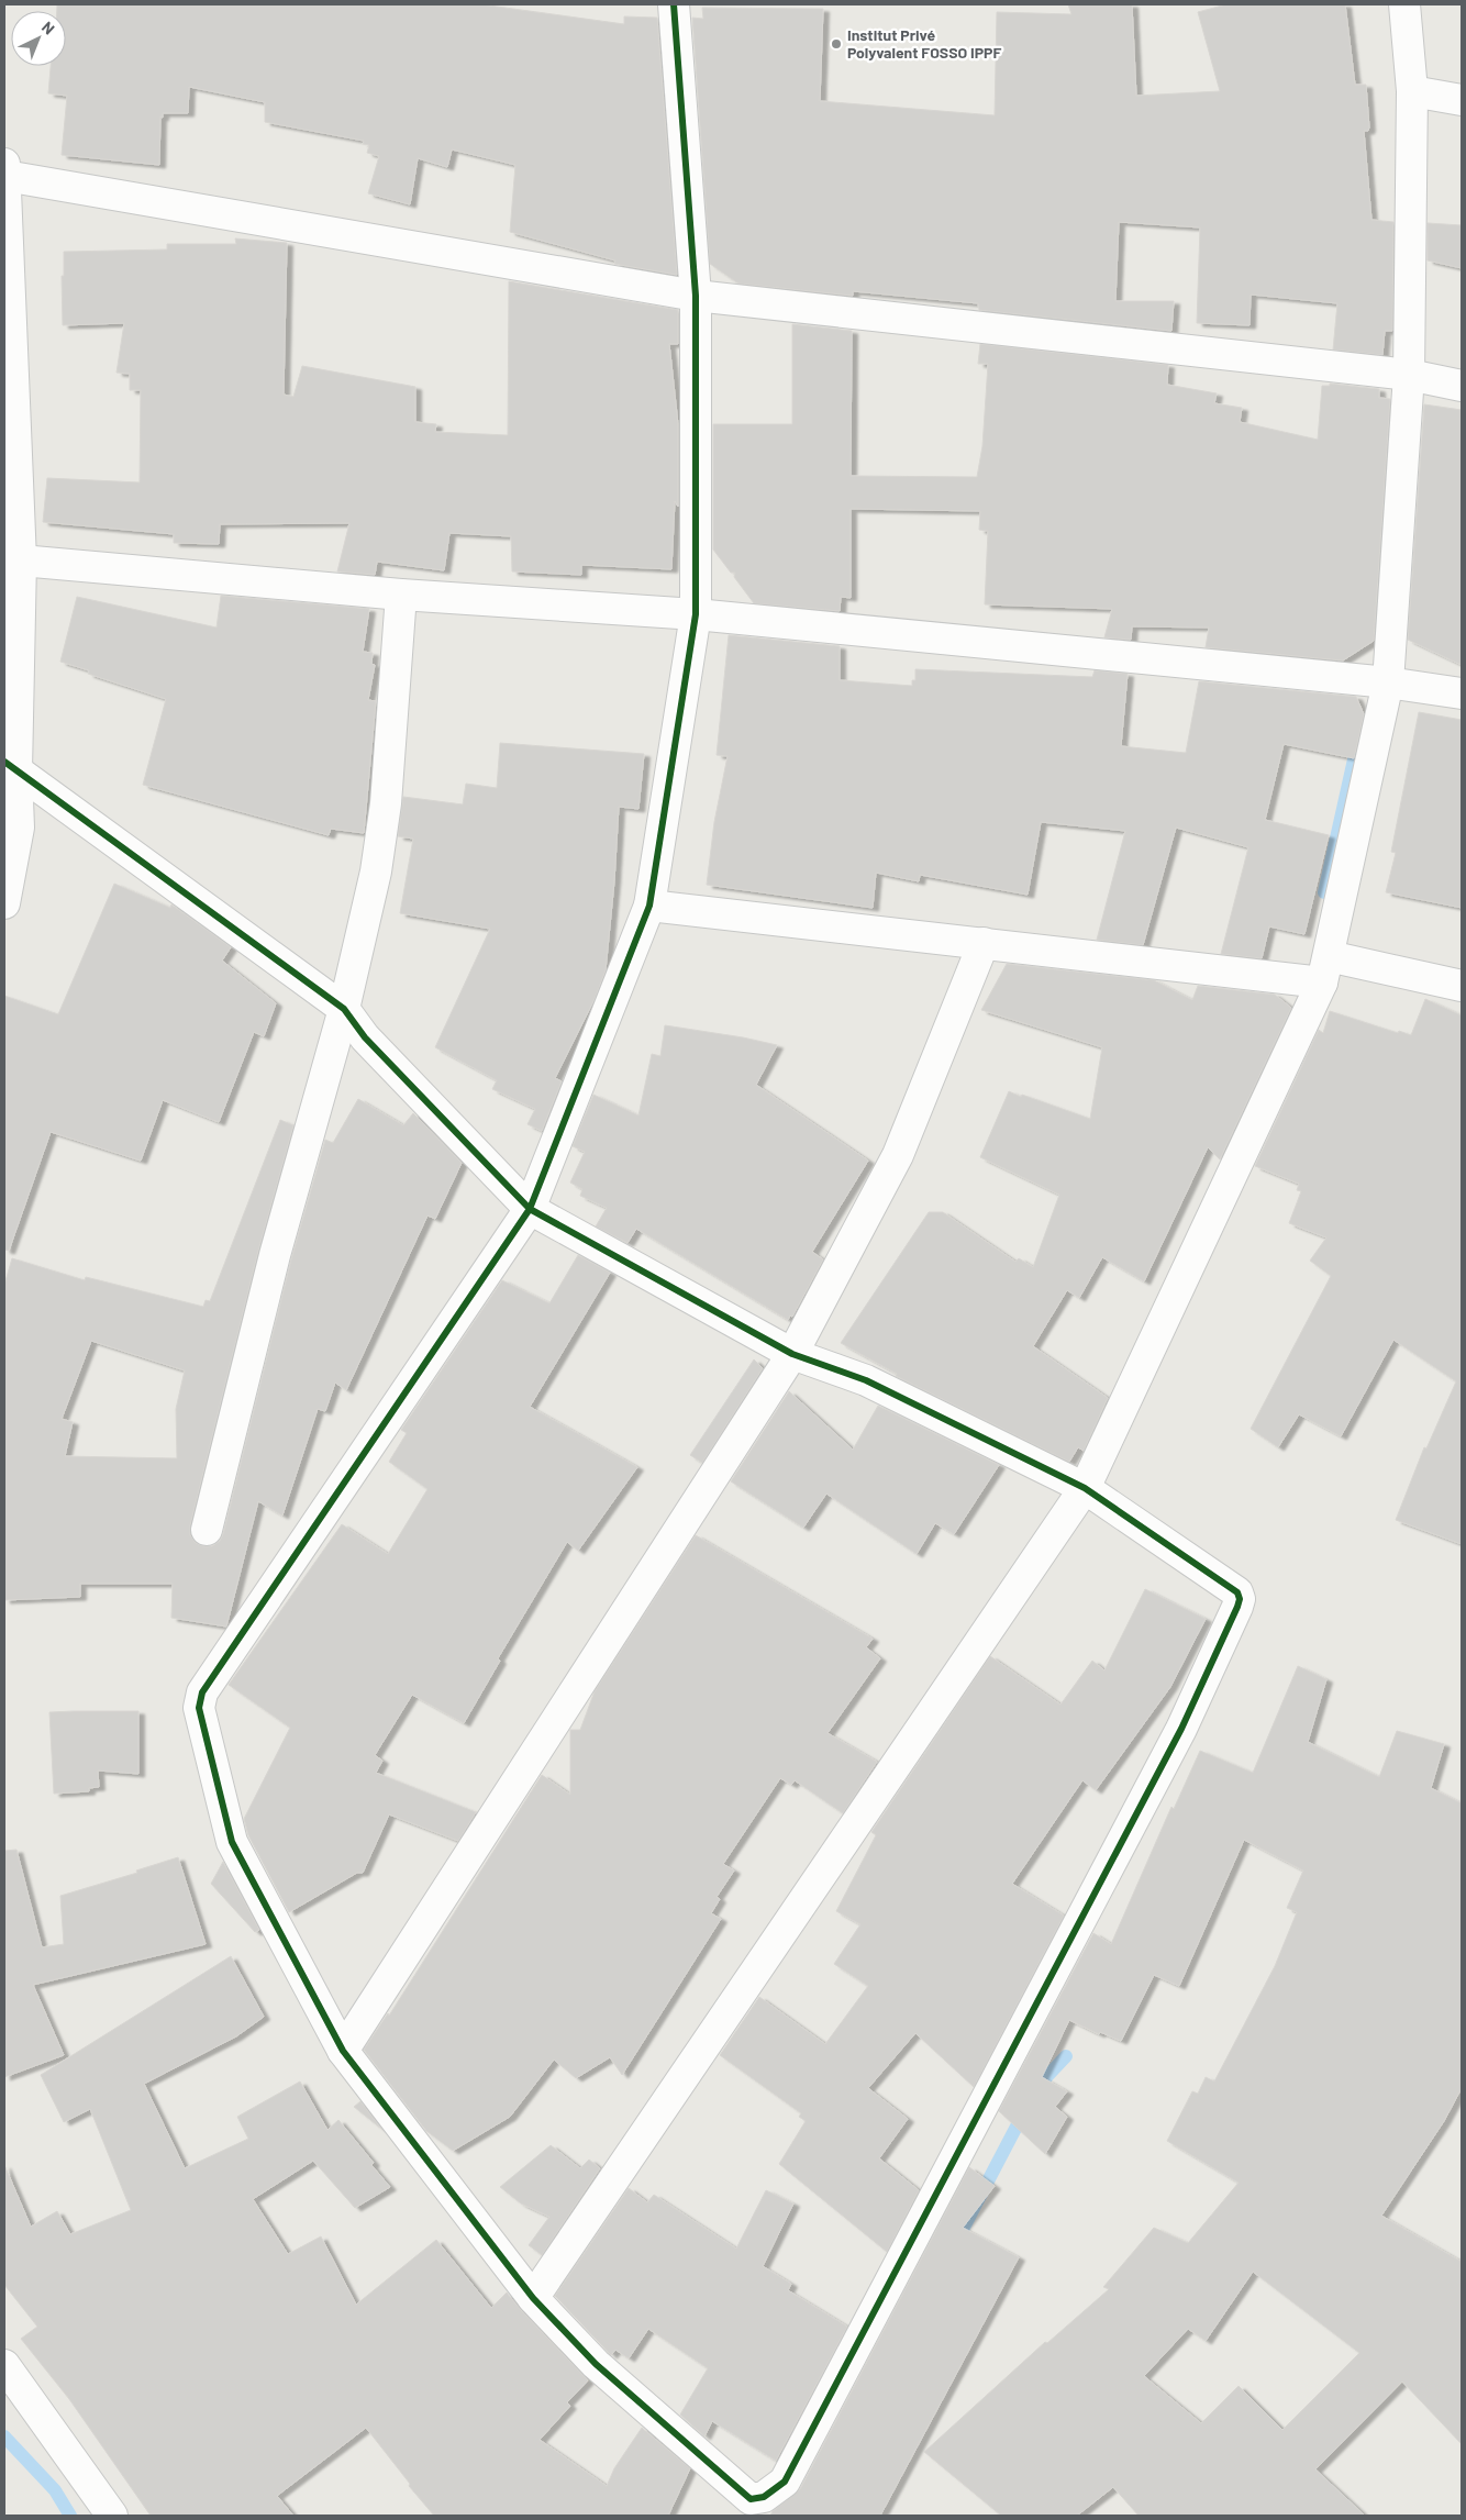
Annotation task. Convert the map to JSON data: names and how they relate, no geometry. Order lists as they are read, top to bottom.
{
  "places": ["Institut Privé Polyvalent FOSSO IPPF"],
  "north": "top right"
}
